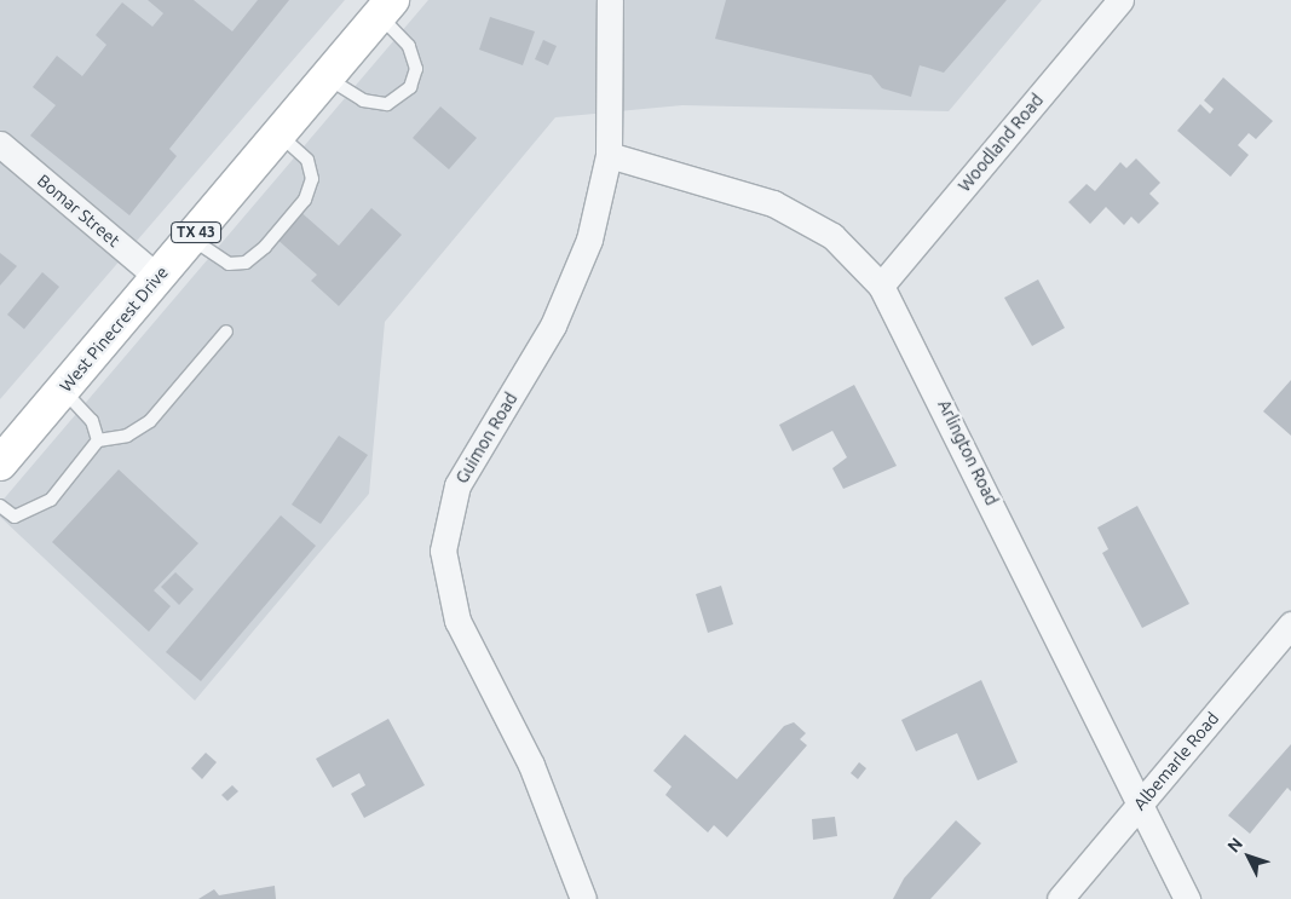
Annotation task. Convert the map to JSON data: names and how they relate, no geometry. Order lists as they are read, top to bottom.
{
  "streets": {
    "main road": ["TX 43", "West Pinecrest Drive"],
    "street": [
      "Woodland Road",
      "Bomar Street",
      "Guimon Road",
      "Arlington Road",
      "Albemarle Road"
    ]
  },
  "crossings": [
    ["Woodland Road", "Arlington Road"],
    ["Bomar Street", "West Pinecrest Drive"],
    ["Guimon Road", "Arlington Road"],
    ["Arlington Road", "Albemarle Road"]
  ],
  "north": "top left"
}
